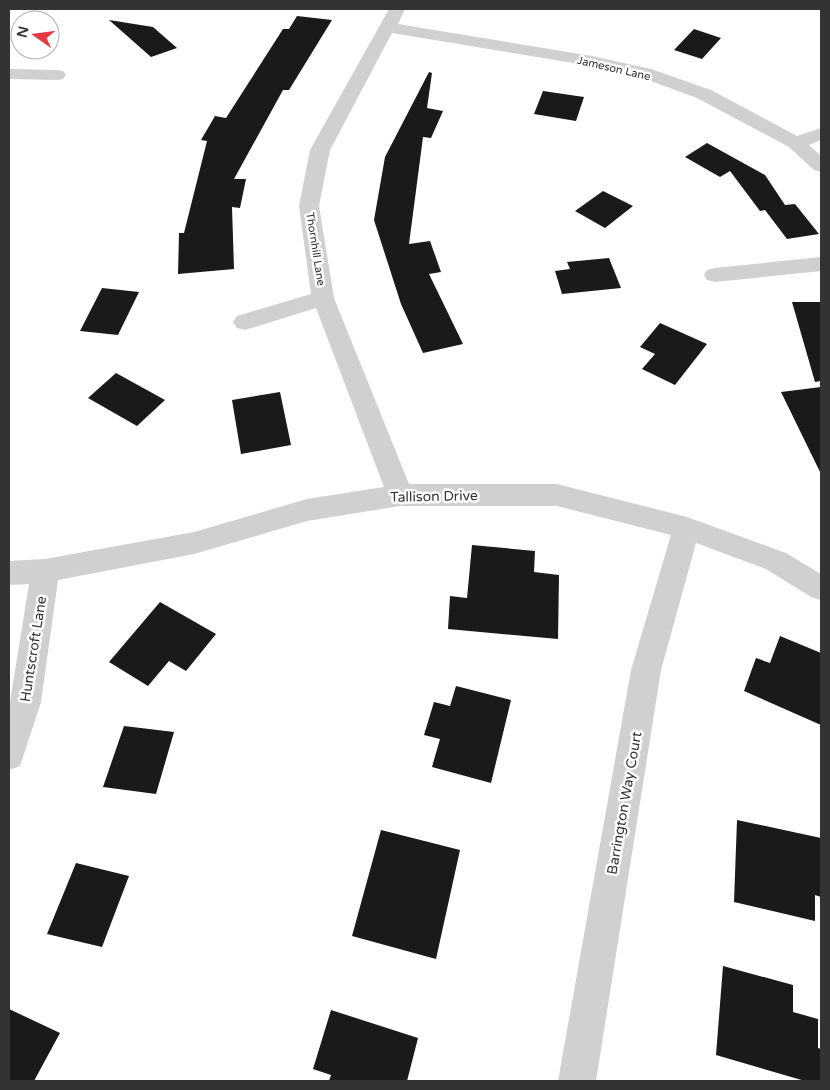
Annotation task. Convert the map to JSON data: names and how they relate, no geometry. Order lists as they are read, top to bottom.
{
  "streets": {
    "street": [
      "Jameson Lane",
      "Thornhill Lane",
      "Tallison Drive",
      "Huntscroft Lane",
      "Barrington Way Court"
    ]
  },
  "crossings": [
    ["Jameson Lane", "Thornhill Lane"],
    ["Thornhill Lane", "Tallison Drive"],
    ["Tallison Drive", "Huntscroft Lane"],
    ["Tallison Drive", "Barrington Way Court"]
  ],
  "north": "left"
}
